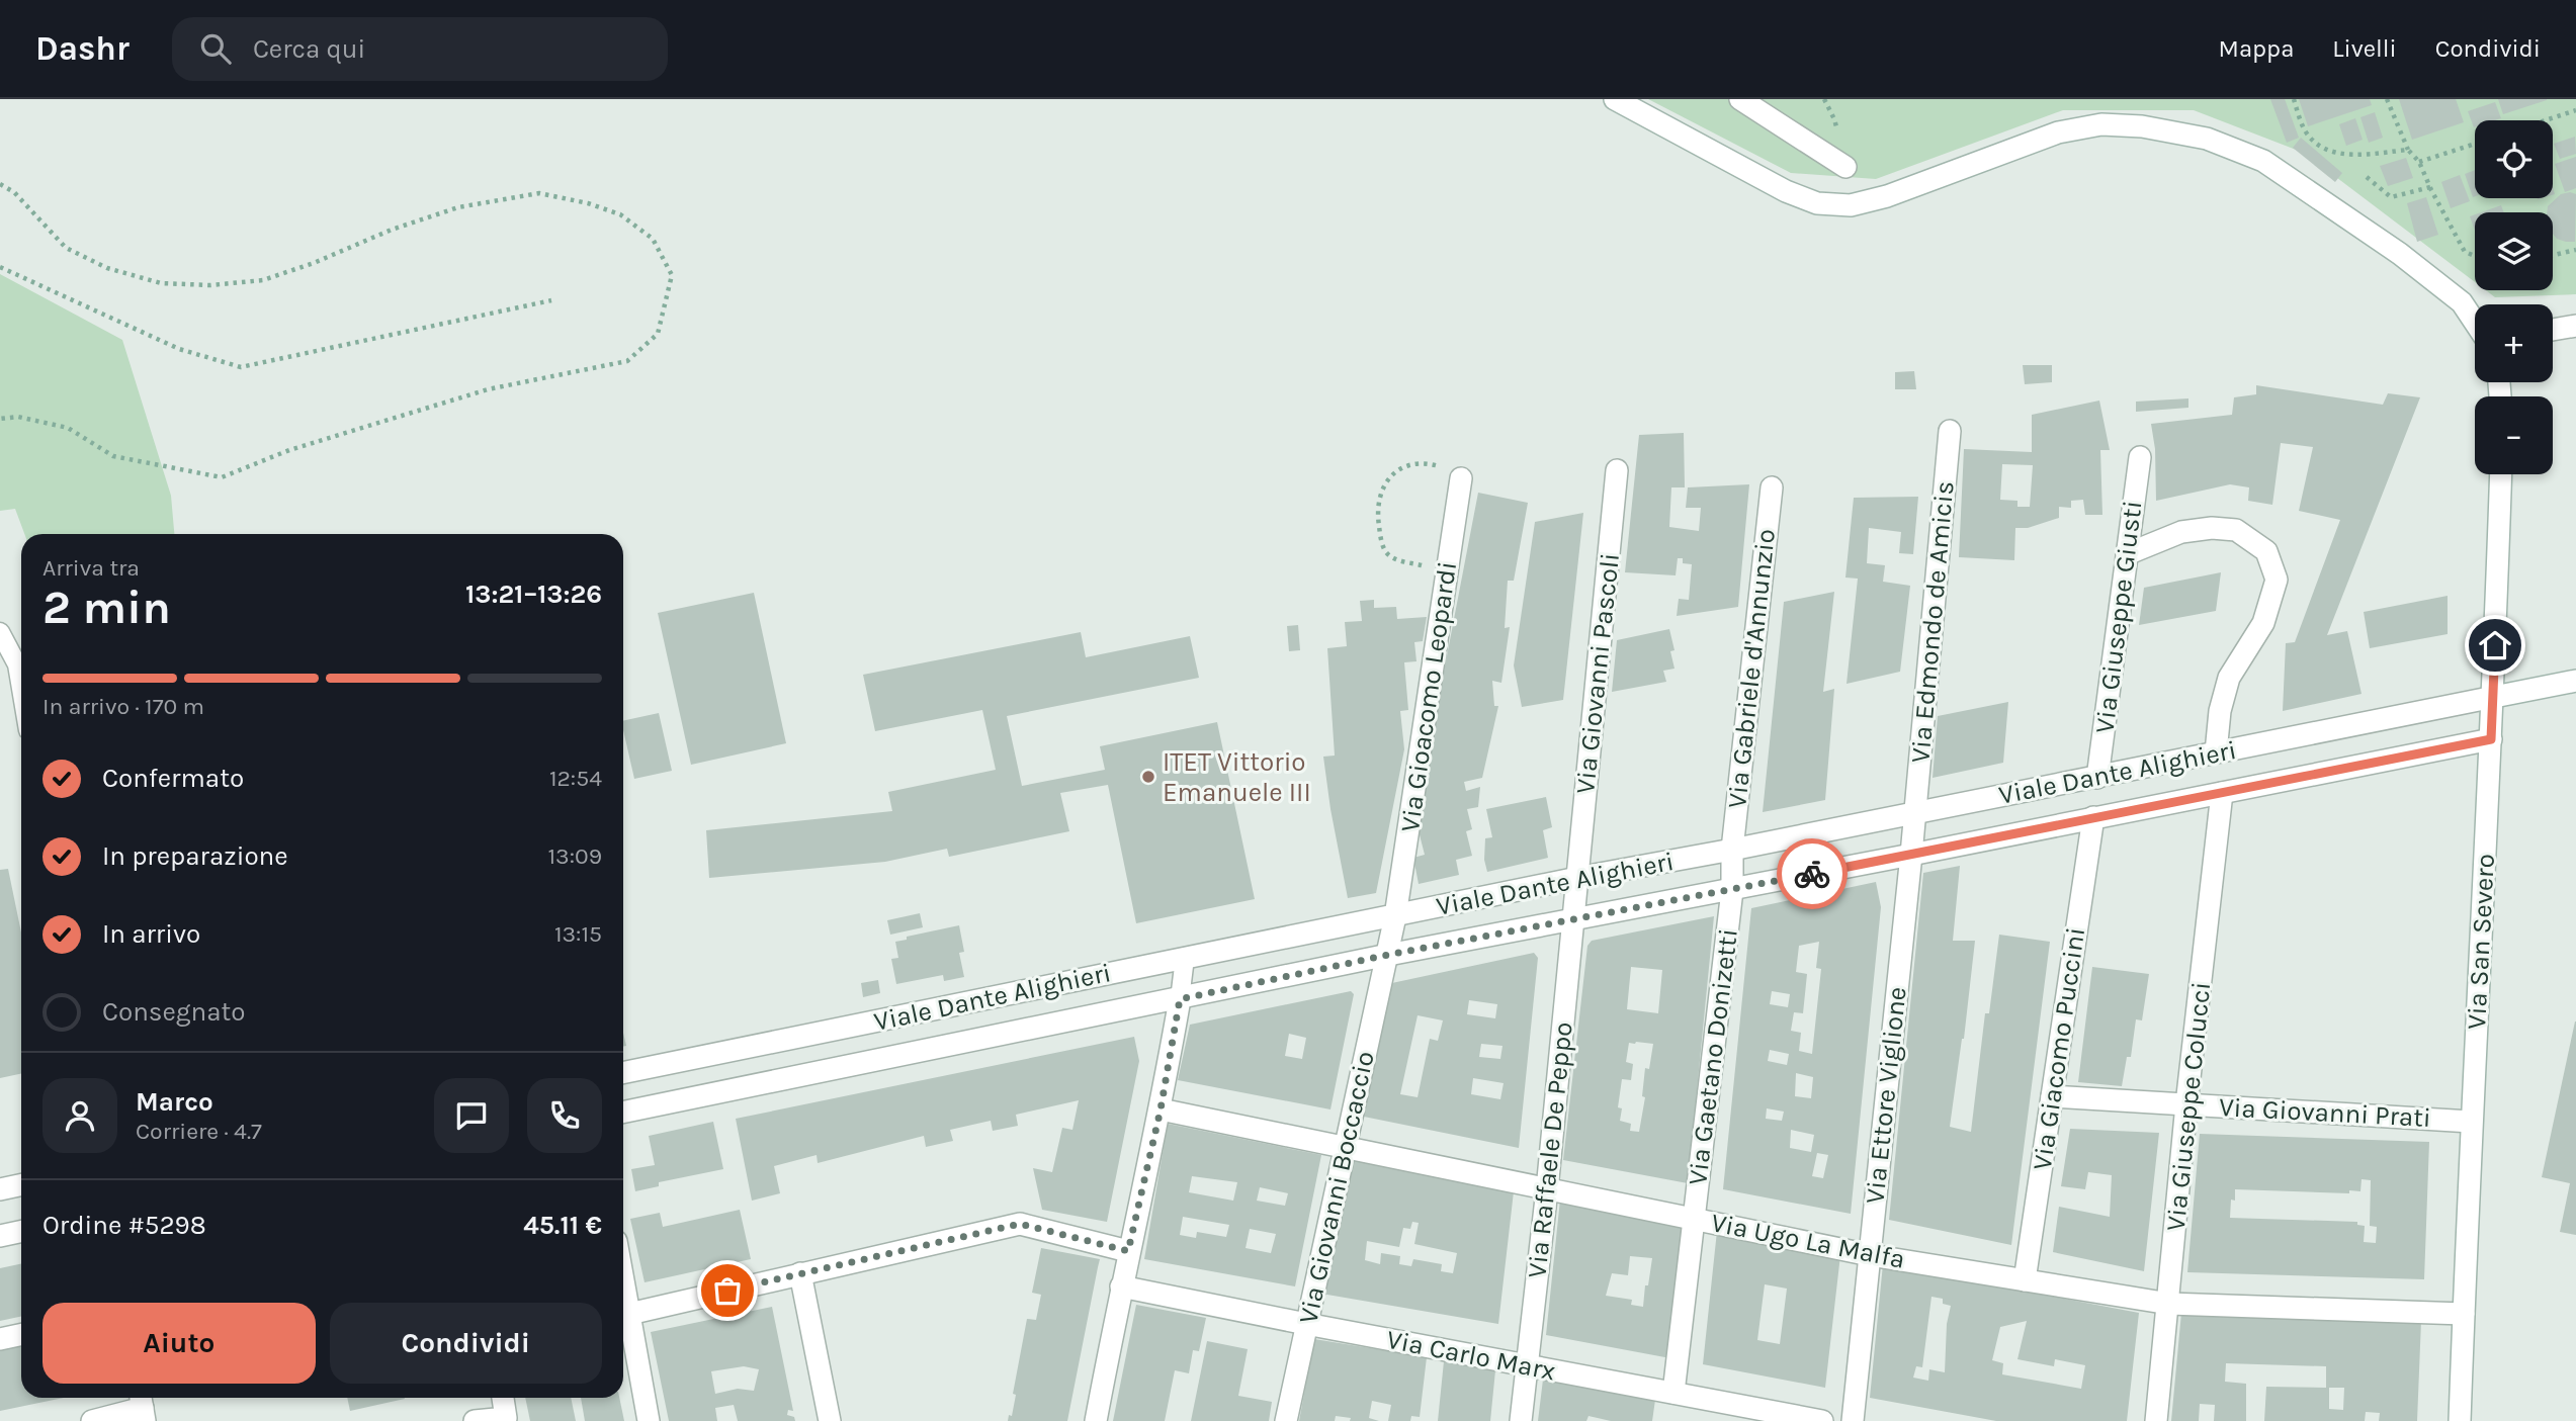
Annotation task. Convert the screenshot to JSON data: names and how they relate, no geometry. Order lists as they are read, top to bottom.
{
  "streets": {
    "street": [
      "Via Giuseppe Giusti",
      "Via Edmondo de Amicis",
      "Via Gabriele d'Annunzio",
      "Via Giovanni Pascoli",
      "Via Gioacomo Leopardi",
      "Viale Dante Alighieri",
      "Via San Severo",
      "Via Giacomo Puccini",
      "Via Gaetano Donizetti",
      "Via Ettore Viglione",
      "Via Giuseppe Colucci",
      "Via Giovanni Prati",
      "Via Raffaele De Peppo",
      "Via Giovanni Boccaccio",
      "Via Ugo La Malfa",
      "Via Carlo Marx"
    ]
  },
  "crossings": [
    ["Via Giuseppe Giusti", "Viale Dante Alighieri"],
    ["Via Edmondo de Amicis", "Viale Dante Alighieri"],
    ["Via Edmondo de Amicis", "Via Ettore Viglione"],
    ["Via Gabriele d'Annunzio", "Viale Dante Alighieri"],
    ["Via Gabriele d'Annunzio", "Via Gaetano Donizetti"],
    ["Via Giovanni Pascoli", "Viale Dante Alighieri"],
    ["Via Giovanni Pascoli", "Via Raffaele De Peppo"],
    ["Via Gioacomo Leopardi", "Viale Dante Alighieri"],
    ["Via Gioacomo Leopardi", "Via Giovanni Boccaccio"],
    ["Viale Dante Alighieri", "Via San Severo"],
    ["Viale Dante Alighieri", "Via Giacomo Puccini"],
    ["Viale Dante Alighieri", "Via Gaetano Donizetti"],
    ["Viale Dante Alighieri", "Via Ettore Viglione"],
    ["Viale Dante Alighieri", "Via Giuseppe Colucci"],
    ["Viale Dante Alighieri", "Via Raffaele De Peppo"],
    ["Viale Dante Alighieri", "Via Giovanni Boccaccio"],
    ["Via San Severo", "Via Giovanni Prati"],
    ["Via San Severo", "Via Ugo La Malfa"],
    ["Via Giacomo Puccini", "Via Giovanni Prati"],
    ["Via Giacomo Puccini", "Via Ugo La Malfa"],
    ["Via Gaetano Donizetti", "Via Ugo La Malfa"],
    ["Via Gaetano Donizetti", "Via Carlo Marx"],
    ["Via Ettore Viglione", "Via Ugo La Malfa"],
    ["Via Giuseppe Colucci", "Via Giovanni Prati"],
    ["Via Giuseppe Colucci", "Via Ugo La Malfa"],
    ["Via Raffaele De Peppo", "Via Ugo La Malfa"],
    ["Via Raffaele De Peppo", "Via Carlo Marx"],
    ["Via Giovanni Boccaccio", "Via Ugo La Malfa"],
    ["Via Giovanni Boccaccio", "Via Carlo Marx"]
  ],
  "places": ["ITET Vittorio Emanuele III"],
  "page": {
    "header": "Dashr",
    "search": "Cerca qui",
    "nav": ["Mappa", "Livelli", "Condividi"],
    "map_buttons": ["+", "−"],
    "heading": ["2 min", "Arriva tra", "13:21–13:26"],
    "panel": [
      "Marco",
      "Corriere · 4.7",
      "Ordine #5298",
      "45.11 €"
    ],
    "bar": "In arrivo · 170 m",
    "list": [
      ["Confermato", "12:54"],
      ["In preparazione", "13:09"],
      ["In arrivo", "13:15"],
      "Consegnato"
    ],
    "buttons": ["Aiuto", "Condividi"]
  }
}
